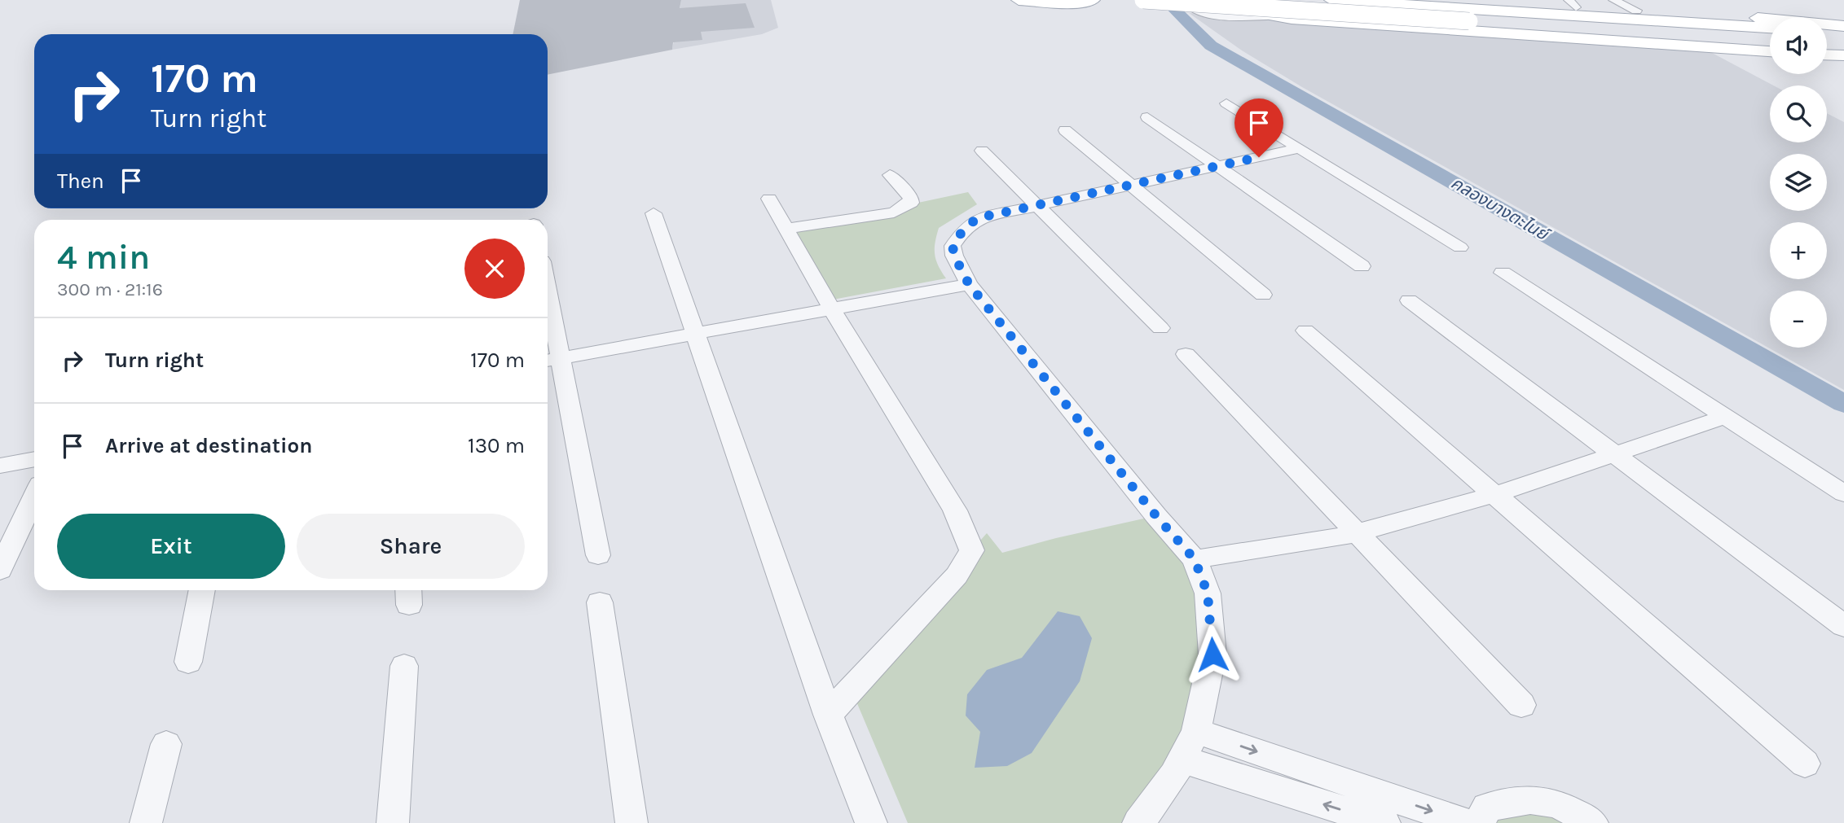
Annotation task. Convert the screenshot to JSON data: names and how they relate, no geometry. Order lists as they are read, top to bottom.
{
  "water": ["คลองบางตะไนย์"],
  "page": {
    "map_buttons": ["+", "−"],
    "turn": ["170 m", "Turn right"],
    "then": "Then",
    "heading": ["4 min", "300 m · 21:16"],
    "list": [
      {
        "name": "Turn right",
        "value": "170 m"
      },
      {
        "name": "Arrive at destination",
        "value": "130 m"
      }
    ],
    "buttons": ["Exit", "Share"]
  }
}
